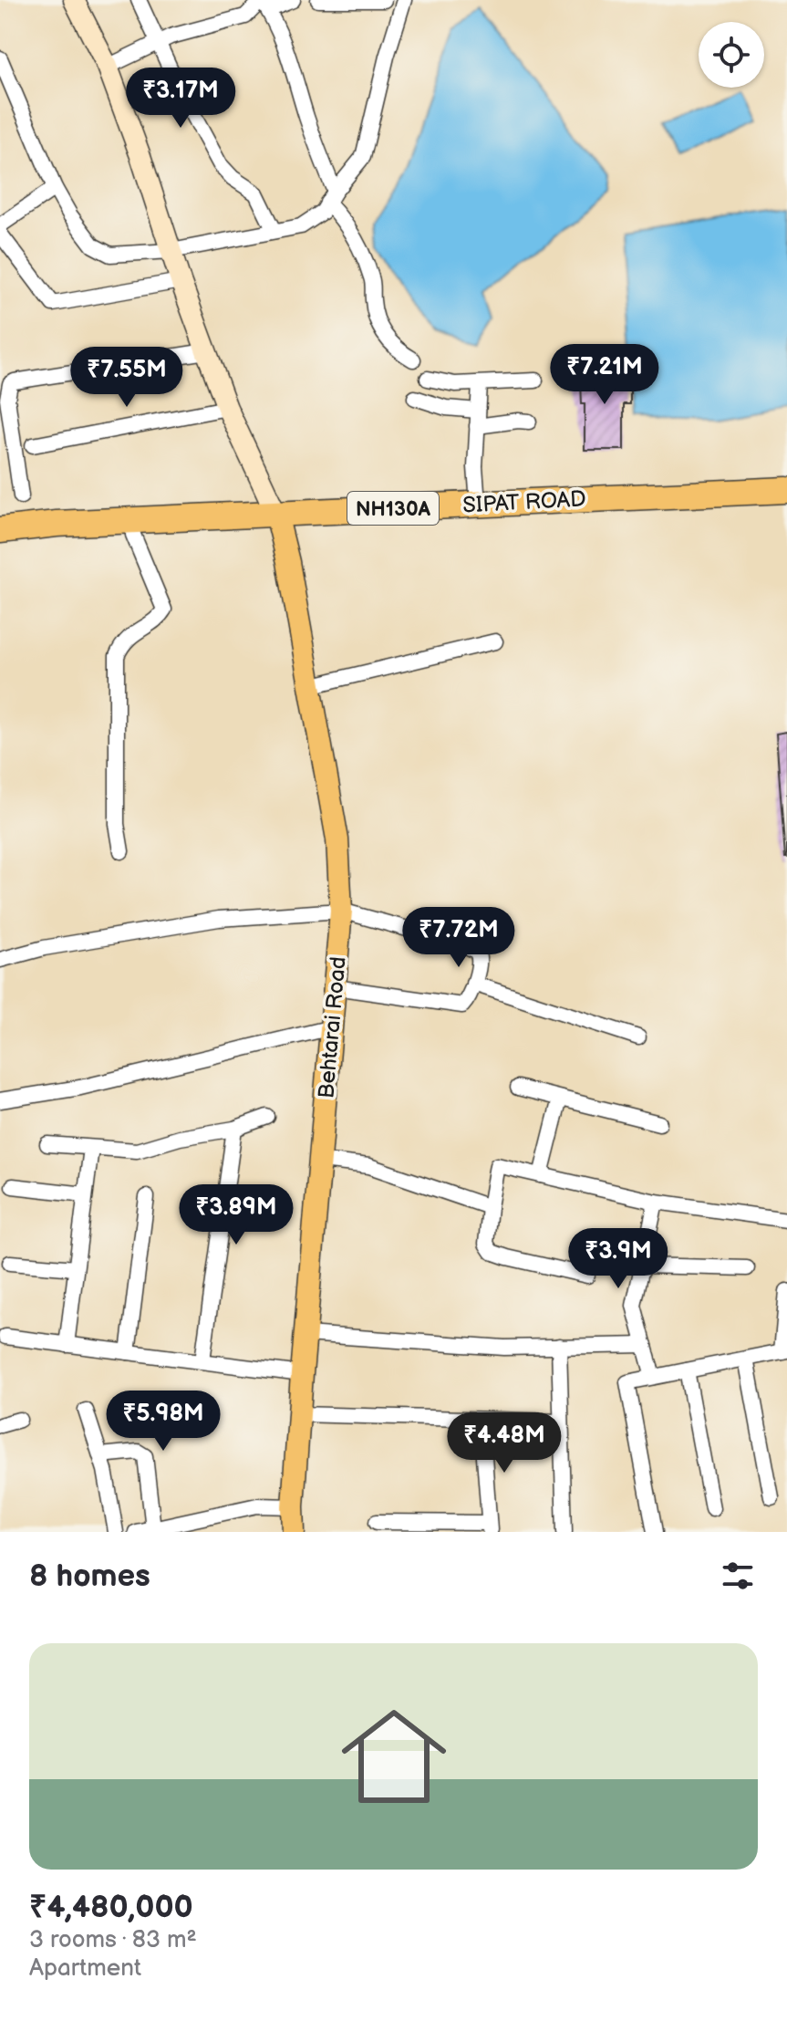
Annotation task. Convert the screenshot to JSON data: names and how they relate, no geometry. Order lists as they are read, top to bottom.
{
  "streets": {
    "highway": ["SIPAT ROAD", "NH130A"],
    "main road": ["Behtarai Road"]
  },
  "crossings": [
    ["SIPAT ROAD", "Behtarai Road"]
  ],
  "page": {
    "price": [
      "₹3.17M",
      "₹7.21M",
      "₹7.55M",
      "₹7.72M",
      "₹3.89M",
      "₹3.9M",
      "₹5.98M",
      "₹4.48M"
    ],
    "heading": "8 homes",
    "list": [
      {
        "name": "₹4,480,000",
        "note": "3 rooms · 83 m² · Apartment"
      }
    ]
  }
}
